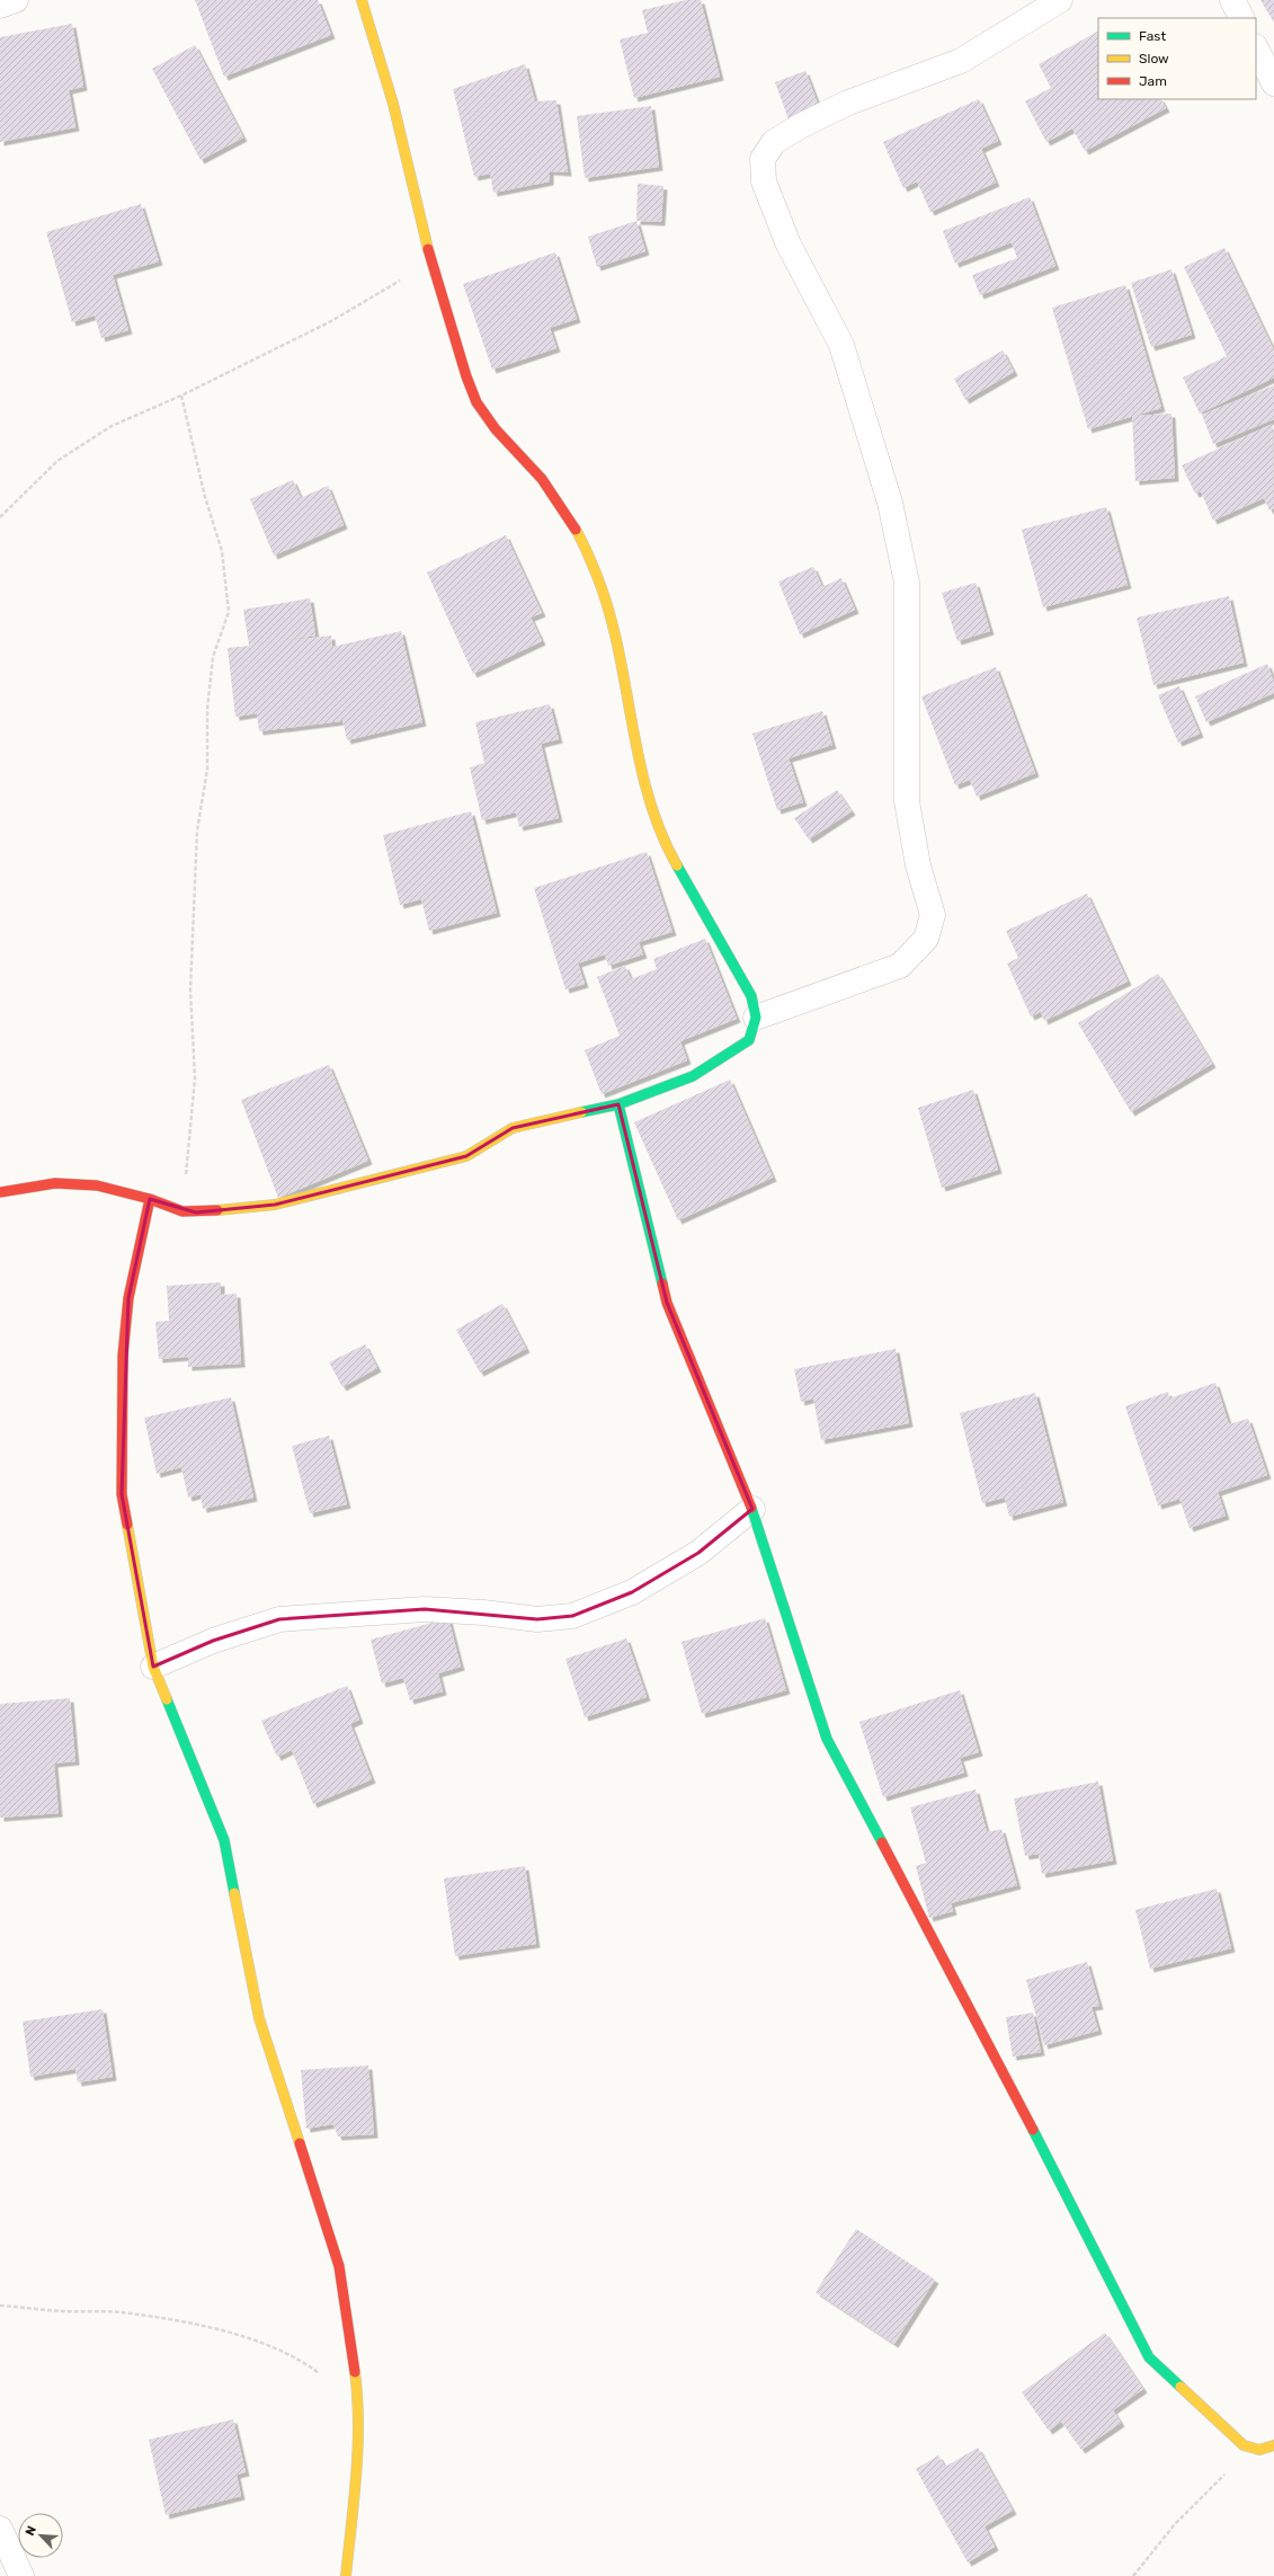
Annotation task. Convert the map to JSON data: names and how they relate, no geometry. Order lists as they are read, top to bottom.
{
  "legend": ["Fast", "Slow", "Jam"],
  "north": "top left"
}
